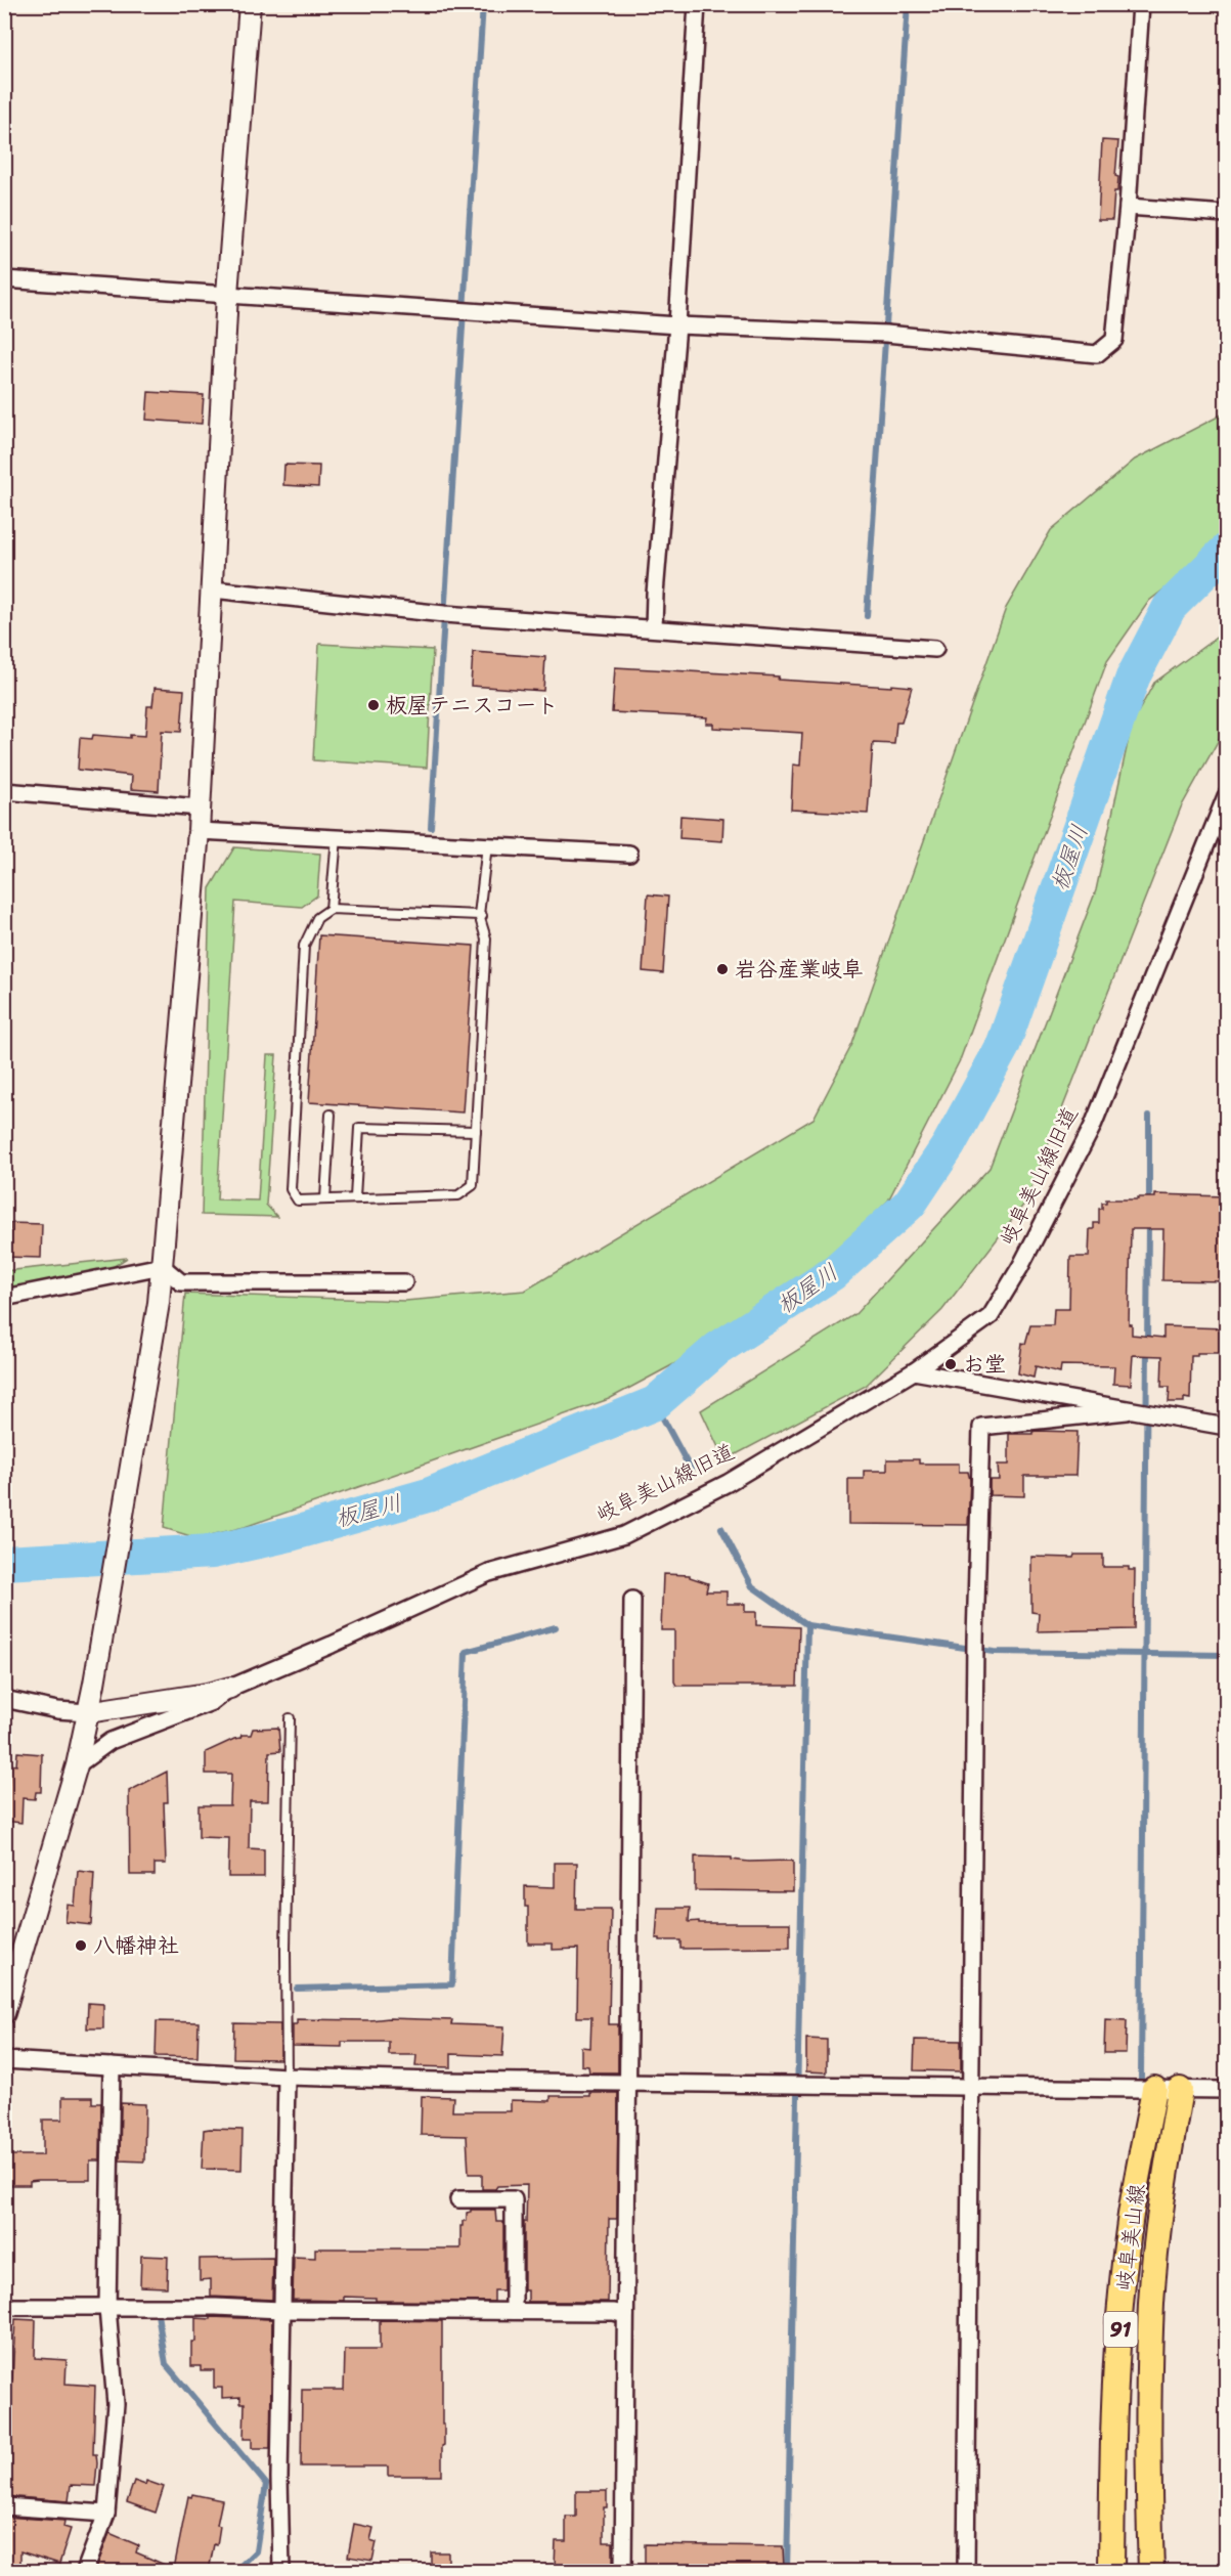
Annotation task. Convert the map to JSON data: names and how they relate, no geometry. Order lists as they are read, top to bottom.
{
  "streets": {
    "main road": ["岐阜美山線", "91"],
    "street": ["岐阜美山線旧道"]
  },
  "water": ["板屋川"],
  "places": [
    "板屋テニスコート",
    "岩谷産業岐阜",
    "お堂",
    "八幡神社"
  ]
}
